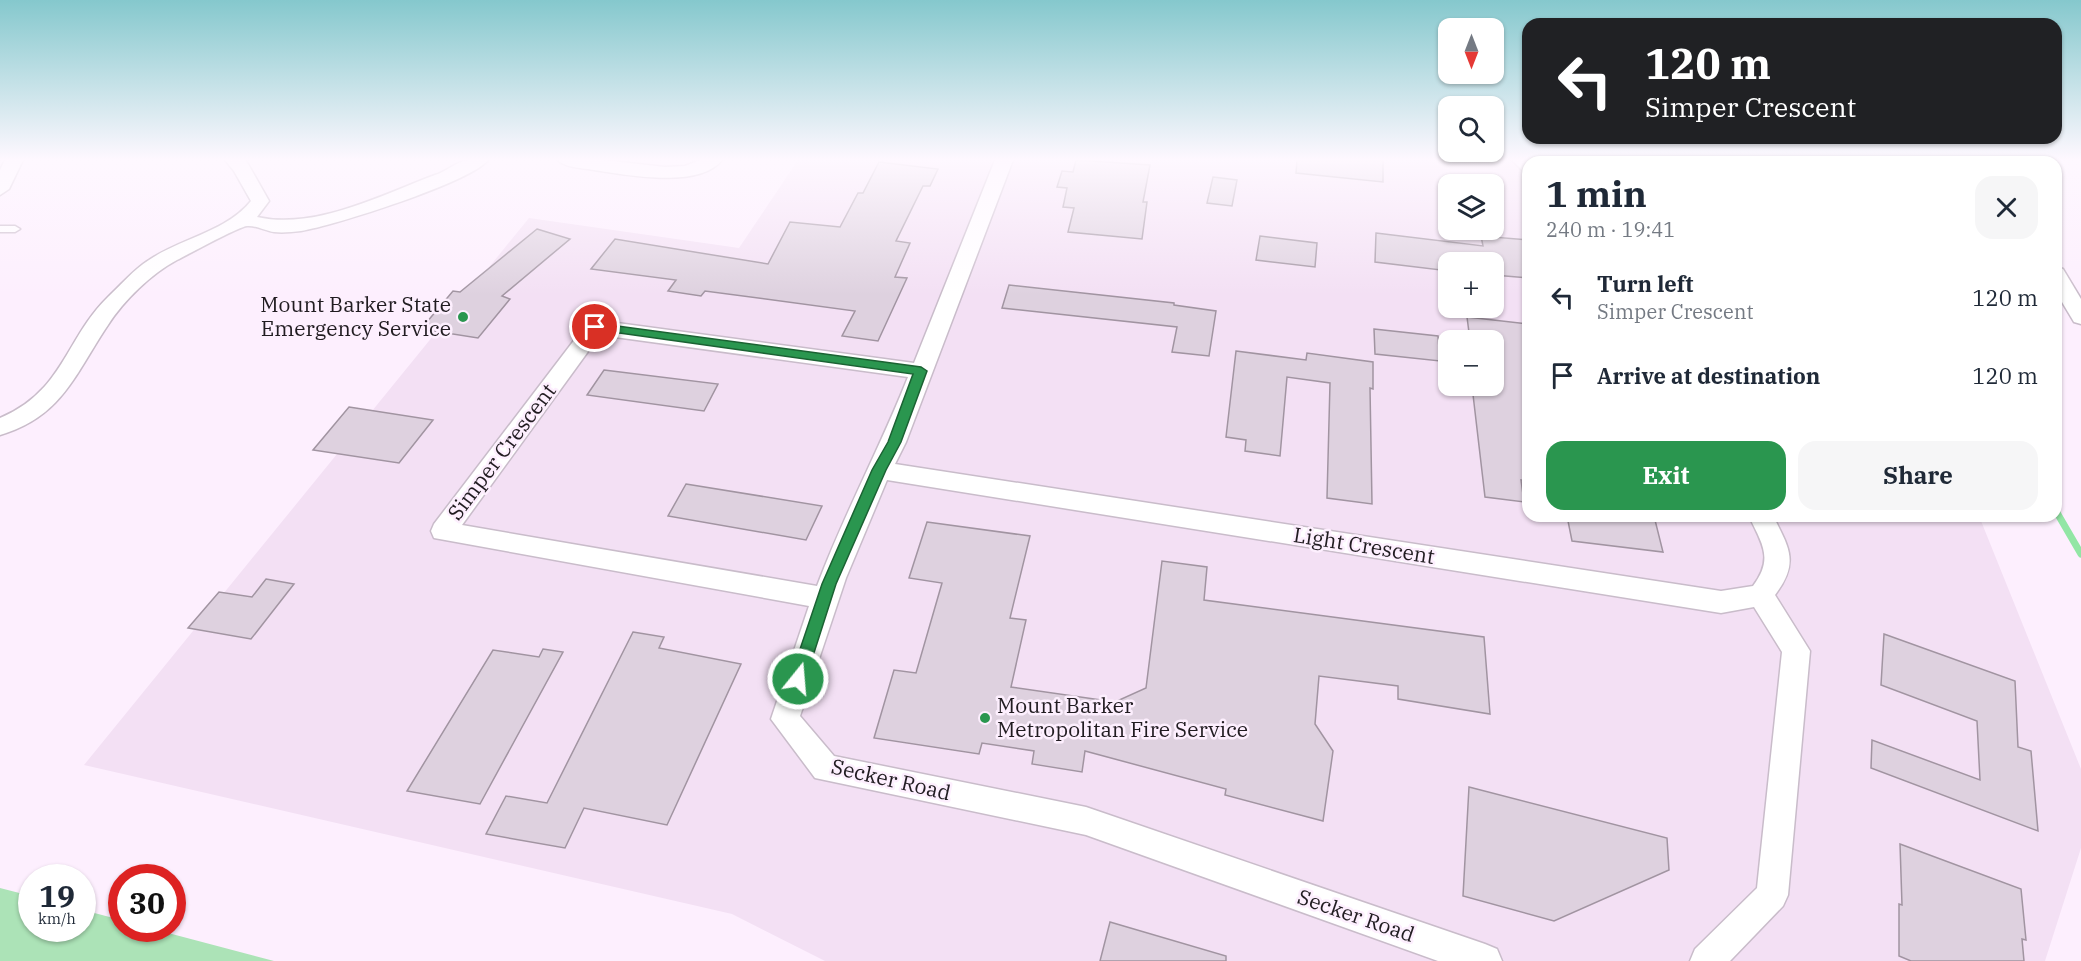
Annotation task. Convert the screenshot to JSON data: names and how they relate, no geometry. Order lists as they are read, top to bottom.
{
  "streets": {
    "street": ["Simper Crescent", "Light Crescent", "Secker Road"]
  },
  "crossings": [
    ["Simper Crescent", "Secker Road"],
    ["Light Crescent", "Secker Road"]
  ],
  "places": ["Mount Barker State Emergency Service", "Mount Barker Metropolitan Fire Service"],
  "north": "bottom",
  "page": {
    "map_buttons": ["+", "−"],
    "turn": ["120 m", "Simper Crescent"],
    "heading": ["1 min", "240 m · 19:41"],
    "list": [
      {
        "name": "Turn left",
        "note": "Simper Crescent",
        "value": "120 m"
      },
      {
        "name": "Arrive at destination",
        "value": "120 m"
      }
    ],
    "buttons": ["Exit", "Share"],
    "speed": "19 km/h",
    "limit": "30"
  }
}
